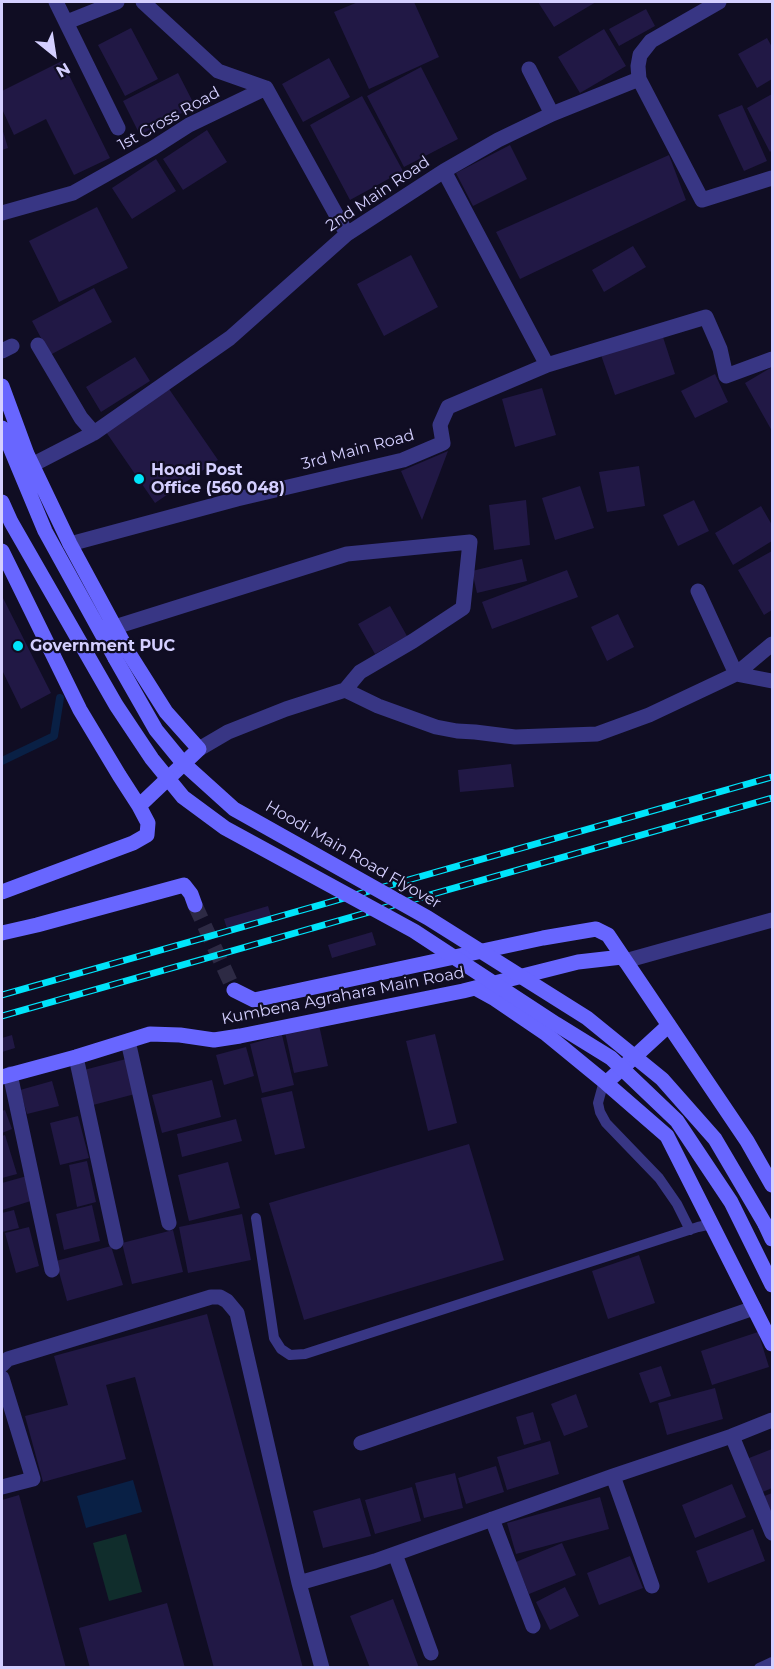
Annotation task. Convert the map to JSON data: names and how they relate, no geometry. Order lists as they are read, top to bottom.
{
  "streets": {
    "street": [
      "1st Cross Road",
      "2nd Main Road",
      "3rd Main Road",
      "Hoodi Main Road Flyover",
      "Kumbena Agrahara Main Road"
    ]
  },
  "places": ["Hoodi Post Office (560 048)", "Government PUC"],
  "north": "bottom right"
}
